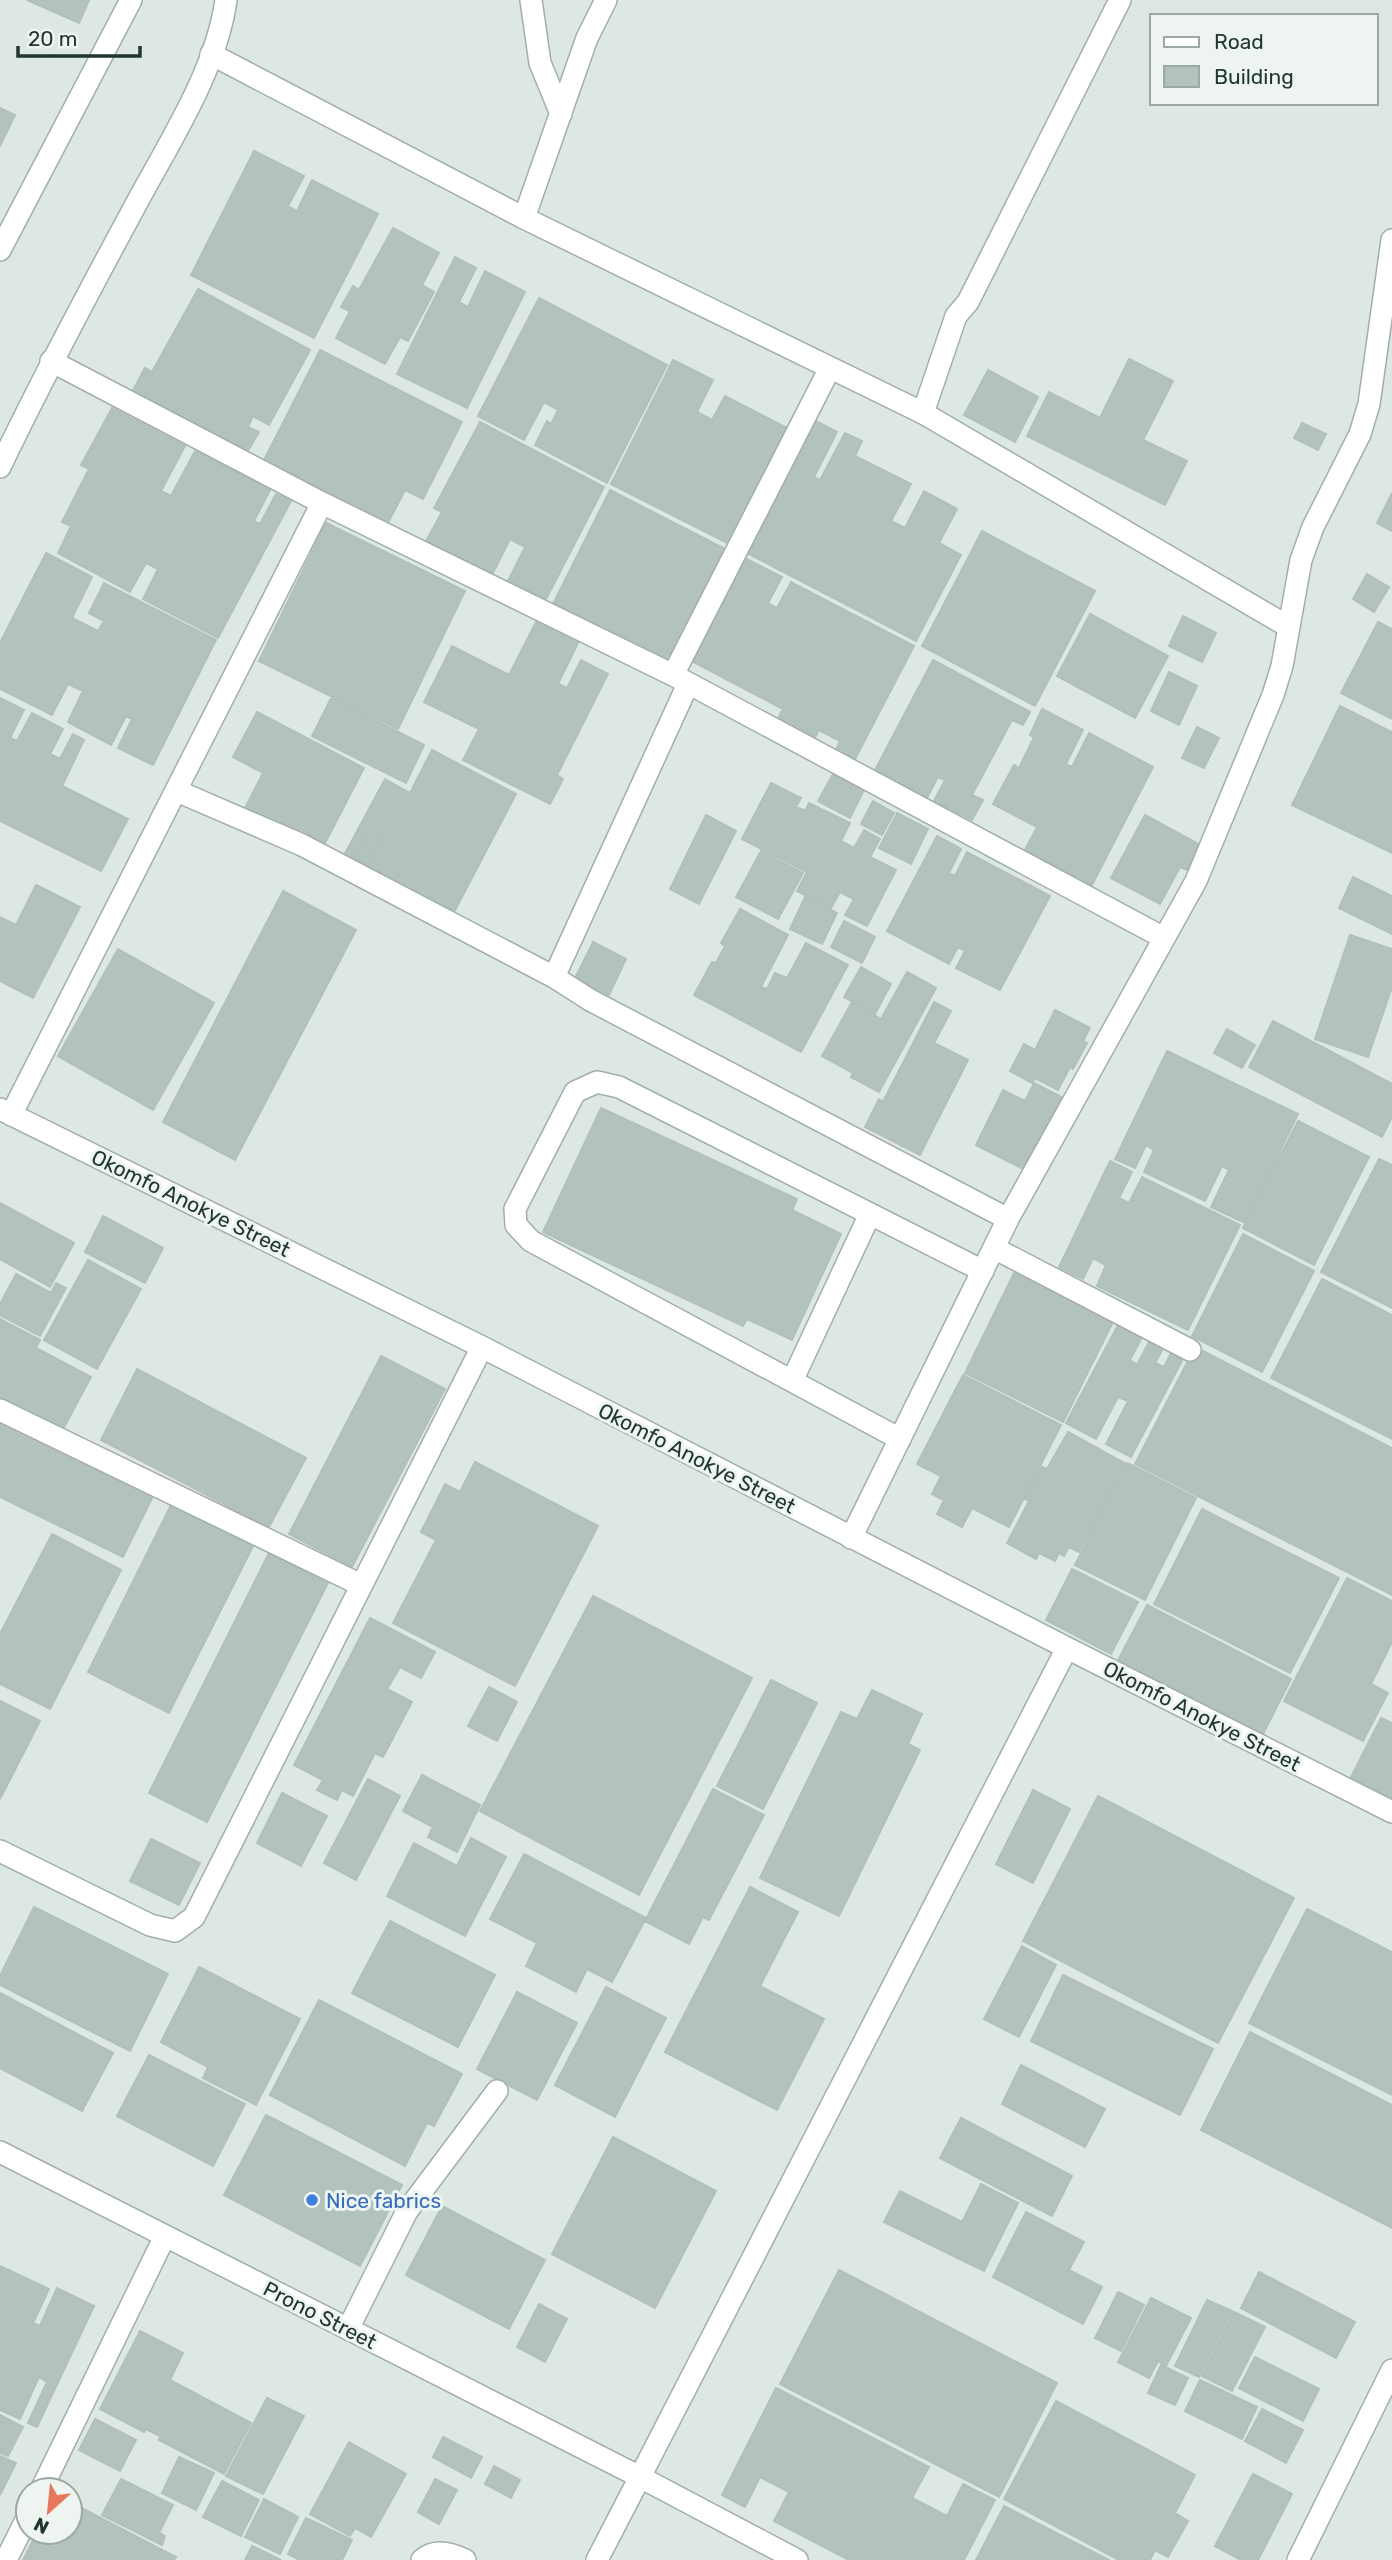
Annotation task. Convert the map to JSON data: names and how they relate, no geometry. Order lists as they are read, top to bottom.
{
  "streets": {
    "street": ["Okomfo Anokye Street", "Prono Street"]
  },
  "places": ["Nice fabrics"],
  "legend": ["Road", "Building"],
  "scale_bar": "20 m",
  "north": "bottom left"
}
